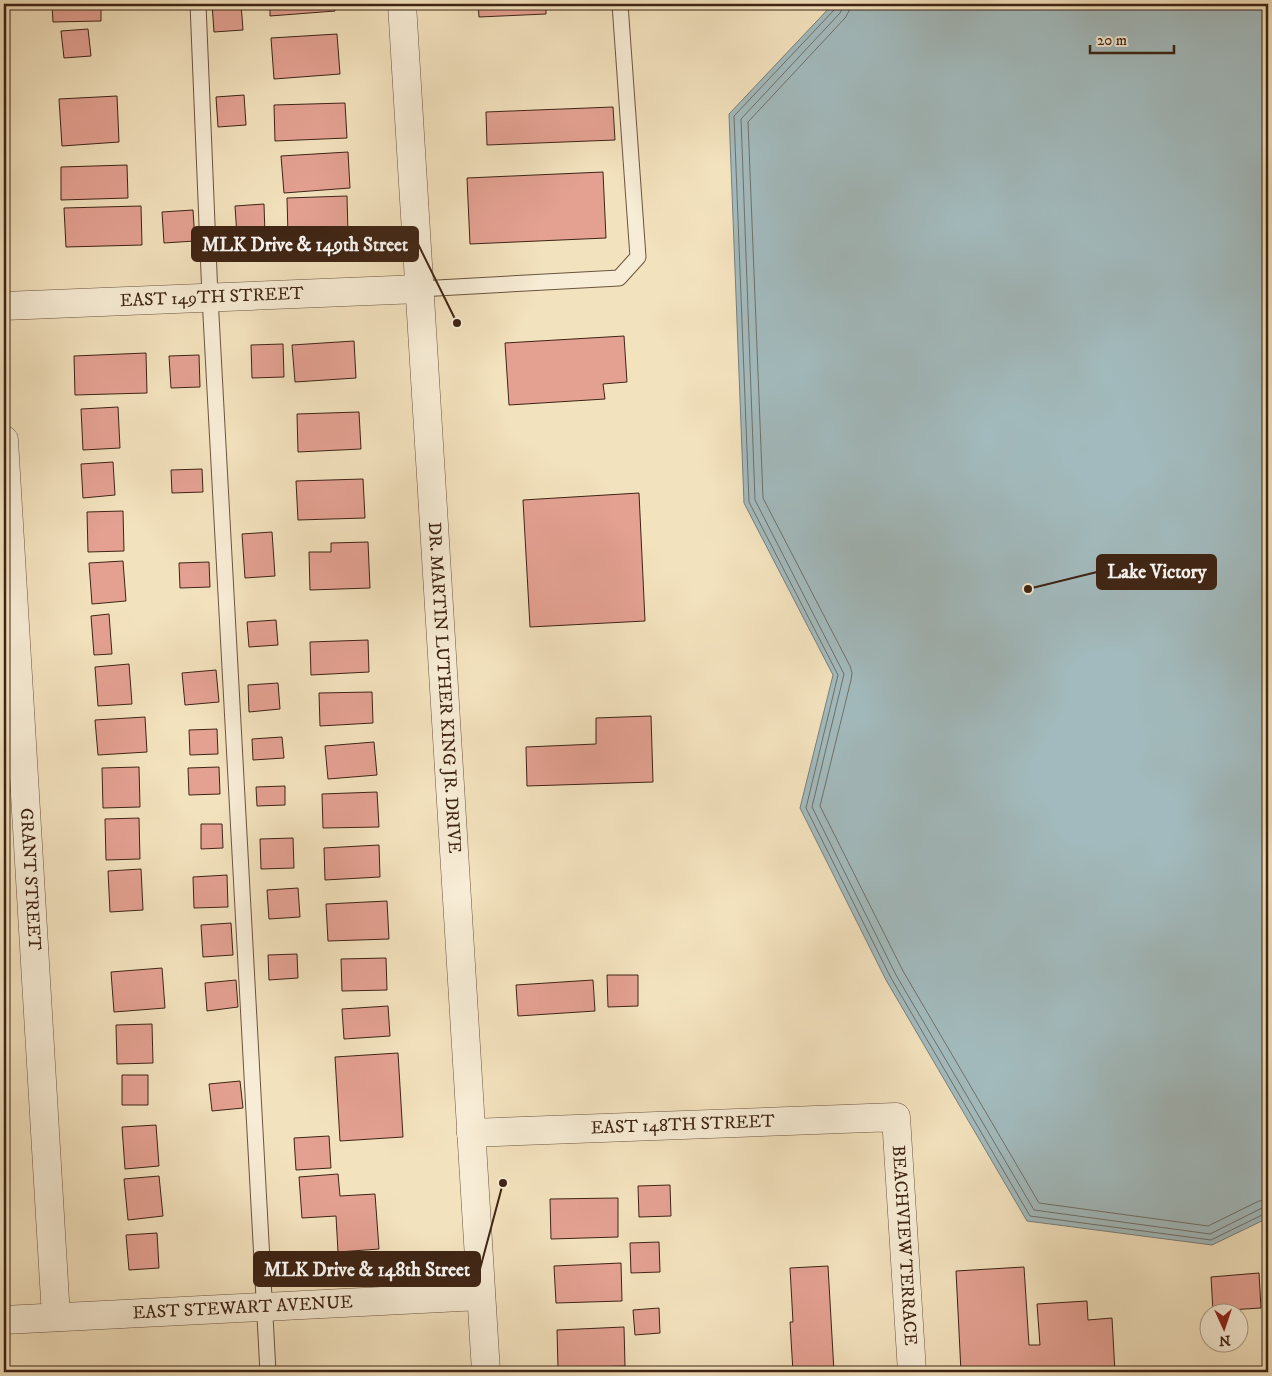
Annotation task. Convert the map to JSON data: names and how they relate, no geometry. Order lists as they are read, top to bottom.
{
  "streets": {
    "street": [
      "EAST 149TH STREET",
      "DR. MARTIN LUTHER KING JR. DRIVE",
      "GRANT STREET",
      "EAST 148TH STREET",
      "BEACHVIEW TERRACE",
      "EAST STEWART AVENUE"
    ]
  },
  "crossings": [
    ["EAST 149TH STREET", "DR. MARTIN LUTHER KING JR. DRIVE"],
    ["DR. MARTIN LUTHER KING JR. DRIVE", "EAST 148TH STREET"],
    ["DR. MARTIN LUTHER KING JR. DRIVE", "EAST STEWART AVENUE"],
    ["GRANT STREET", "EAST STEWART AVENUE"],
    ["EAST 148TH STREET", "BEACHVIEW TERRACE"]
  ],
  "places": ["MLK Drive & 149th Street", "Lake Victory", "MLK Drive & 148th Street"],
  "scale_bar": "20 m",
  "north": "bottom"
}
